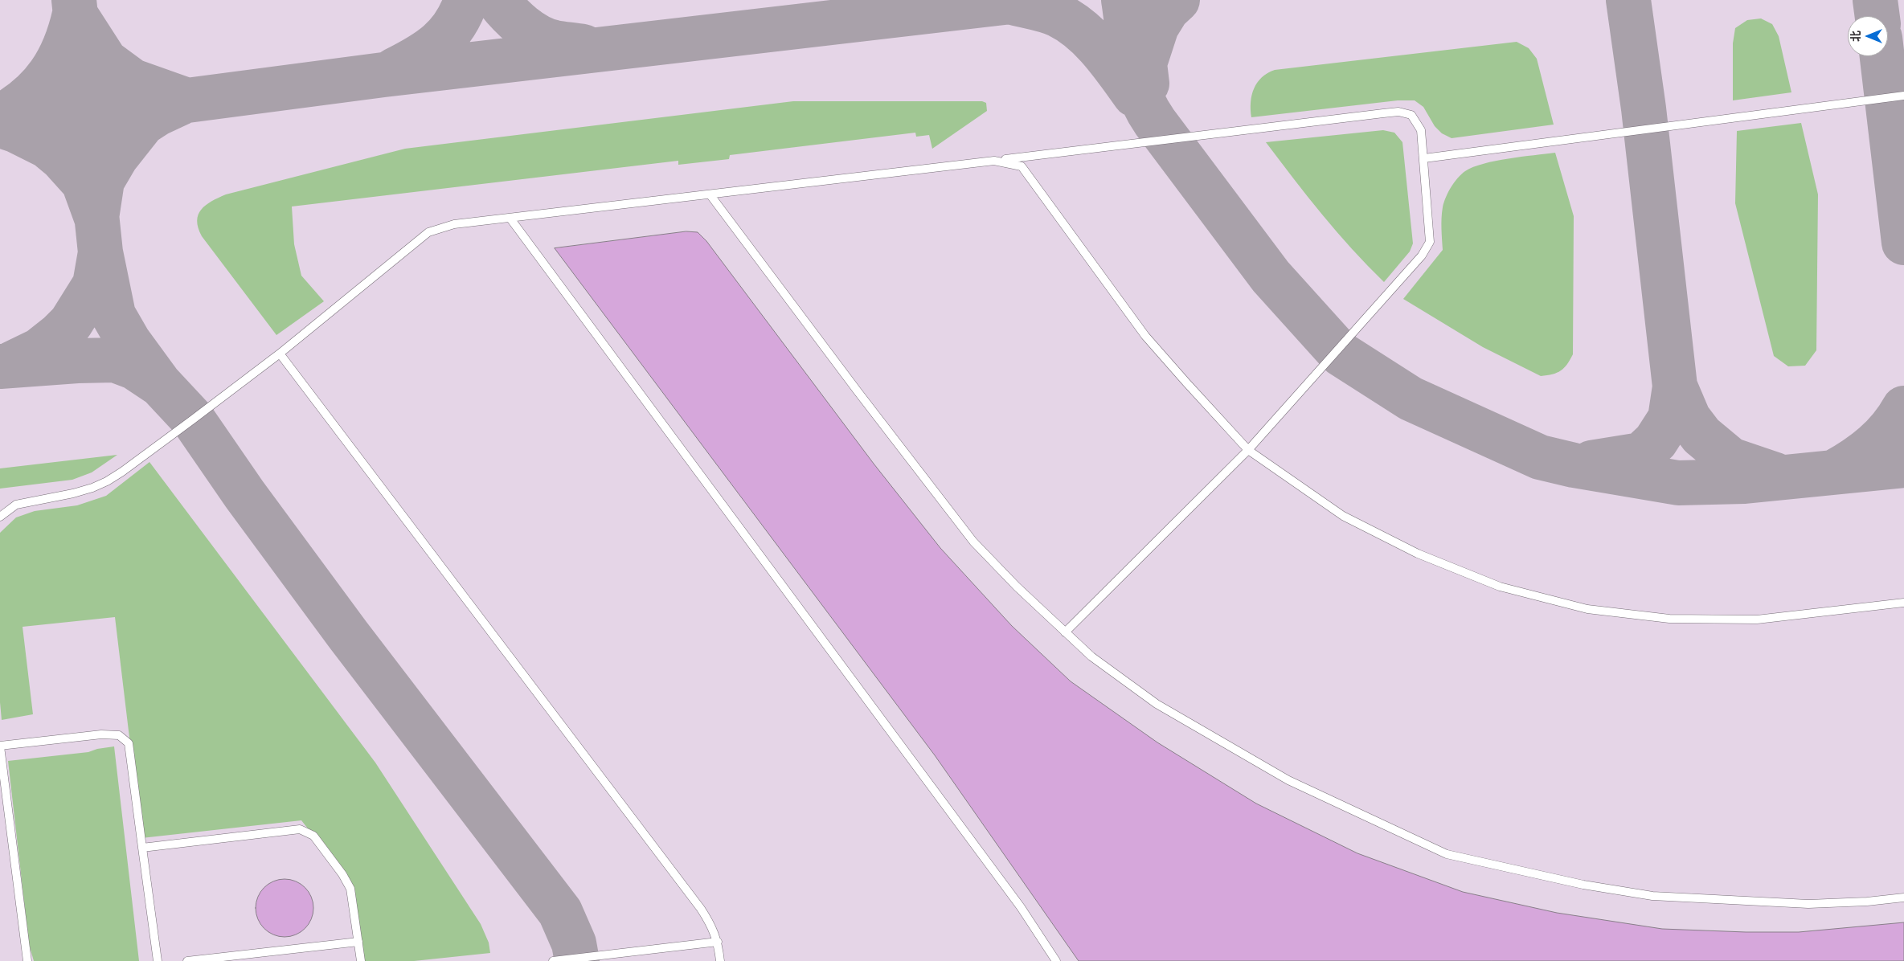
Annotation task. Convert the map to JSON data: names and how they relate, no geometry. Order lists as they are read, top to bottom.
{
  "north": "left"
}
